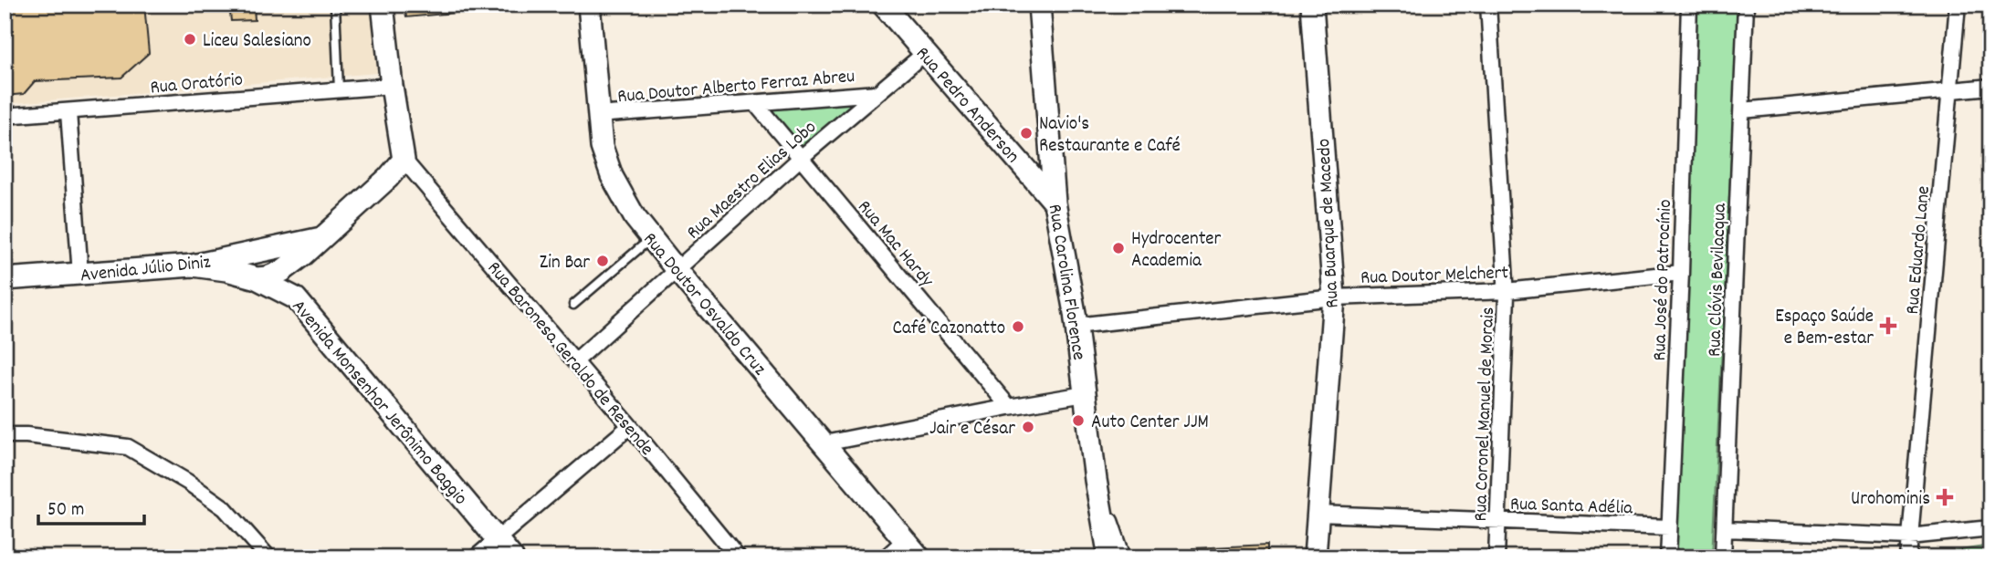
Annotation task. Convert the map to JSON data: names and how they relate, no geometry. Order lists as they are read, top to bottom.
{
  "streets": {
    "main road": [
      "Rua Pedro Anderson",
      "Rua Buarque de Macedo",
      "Avenida Júlio Diniz",
      "Rua Carolina Florence",
      "Rua Doutor Osvaldo Cruz",
      "Avenida Monsenhor Jerônimo Baggio"
    ],
    "street": [
      "Rua Oratório",
      "Rua Doutor Alberto Ferraz Abreu",
      "Rua Maestro Elias Lobo",
      "Rua Mac Hardy",
      "Rua Eduardo Lane",
      "Rua Doutor Melchert",
      "Rua José do Patrocínio",
      "Rua Clóvis Bevilacqua",
      "Rua Baronesa Geraldo de Resende",
      "Rua Coronel Manuel de Morais",
      "Rua Santa Adélia"
    ]
  },
  "crossings": [
    ["Rua Doutor Alberto Ferraz Abreu", "Rua Maestro Elias Lobo"],
    ["Rua Doutor Alberto Ferraz Abreu", "Rua Mac Hardy"],
    ["Rua Doutor Alberto Ferraz Abreu", "Rua Doutor Osvaldo Cruz"],
    ["Rua Pedro Anderson", "Rua Maestro Elias Lobo"],
    ["Rua Pedro Anderson", "Rua Carolina Florence"],
    ["Rua Maestro Elias Lobo", "Rua Mac Hardy"],
    ["Rua Maestro Elias Lobo", "Rua Doutor Osvaldo Cruz"],
    ["Rua Maestro Elias Lobo", "Rua Baronesa Geraldo de Resende"],
    ["Rua Buarque de Macedo", "Rua Doutor Melchert"],
    ["Rua Buarque de Macedo", "Rua Santa Adélia"],
    ["Avenida Júlio Diniz", "Avenida Monsenhor Jerônimo Baggio"],
    ["Rua Doutor Melchert", "Rua José do Patrocínio"],
    ["Rua Doutor Melchert", "Rua Carolina Florence"],
    ["Rua Doutor Melchert", "Rua Coronel Manuel de Morais"],
    ["Rua José do Patrocínio", "Rua Santa Adélia"],
    ["Rua Coronel Manuel de Morais", "Rua Santa Adélia"]
  ],
  "places": {
    "other": [
      "Liceu Salesiano",
      "Navio's Restaurante e Café",
      "Hydrocenter Academia",
      "Zin Bar",
      "Café Cazonatto",
      "Auto Center JJM",
      "Jair e César"
    ],
    "health": ["Espaço Saúde e Bem-estar", "Urohominis"]
  },
  "scale_bar": "50 m"
}
